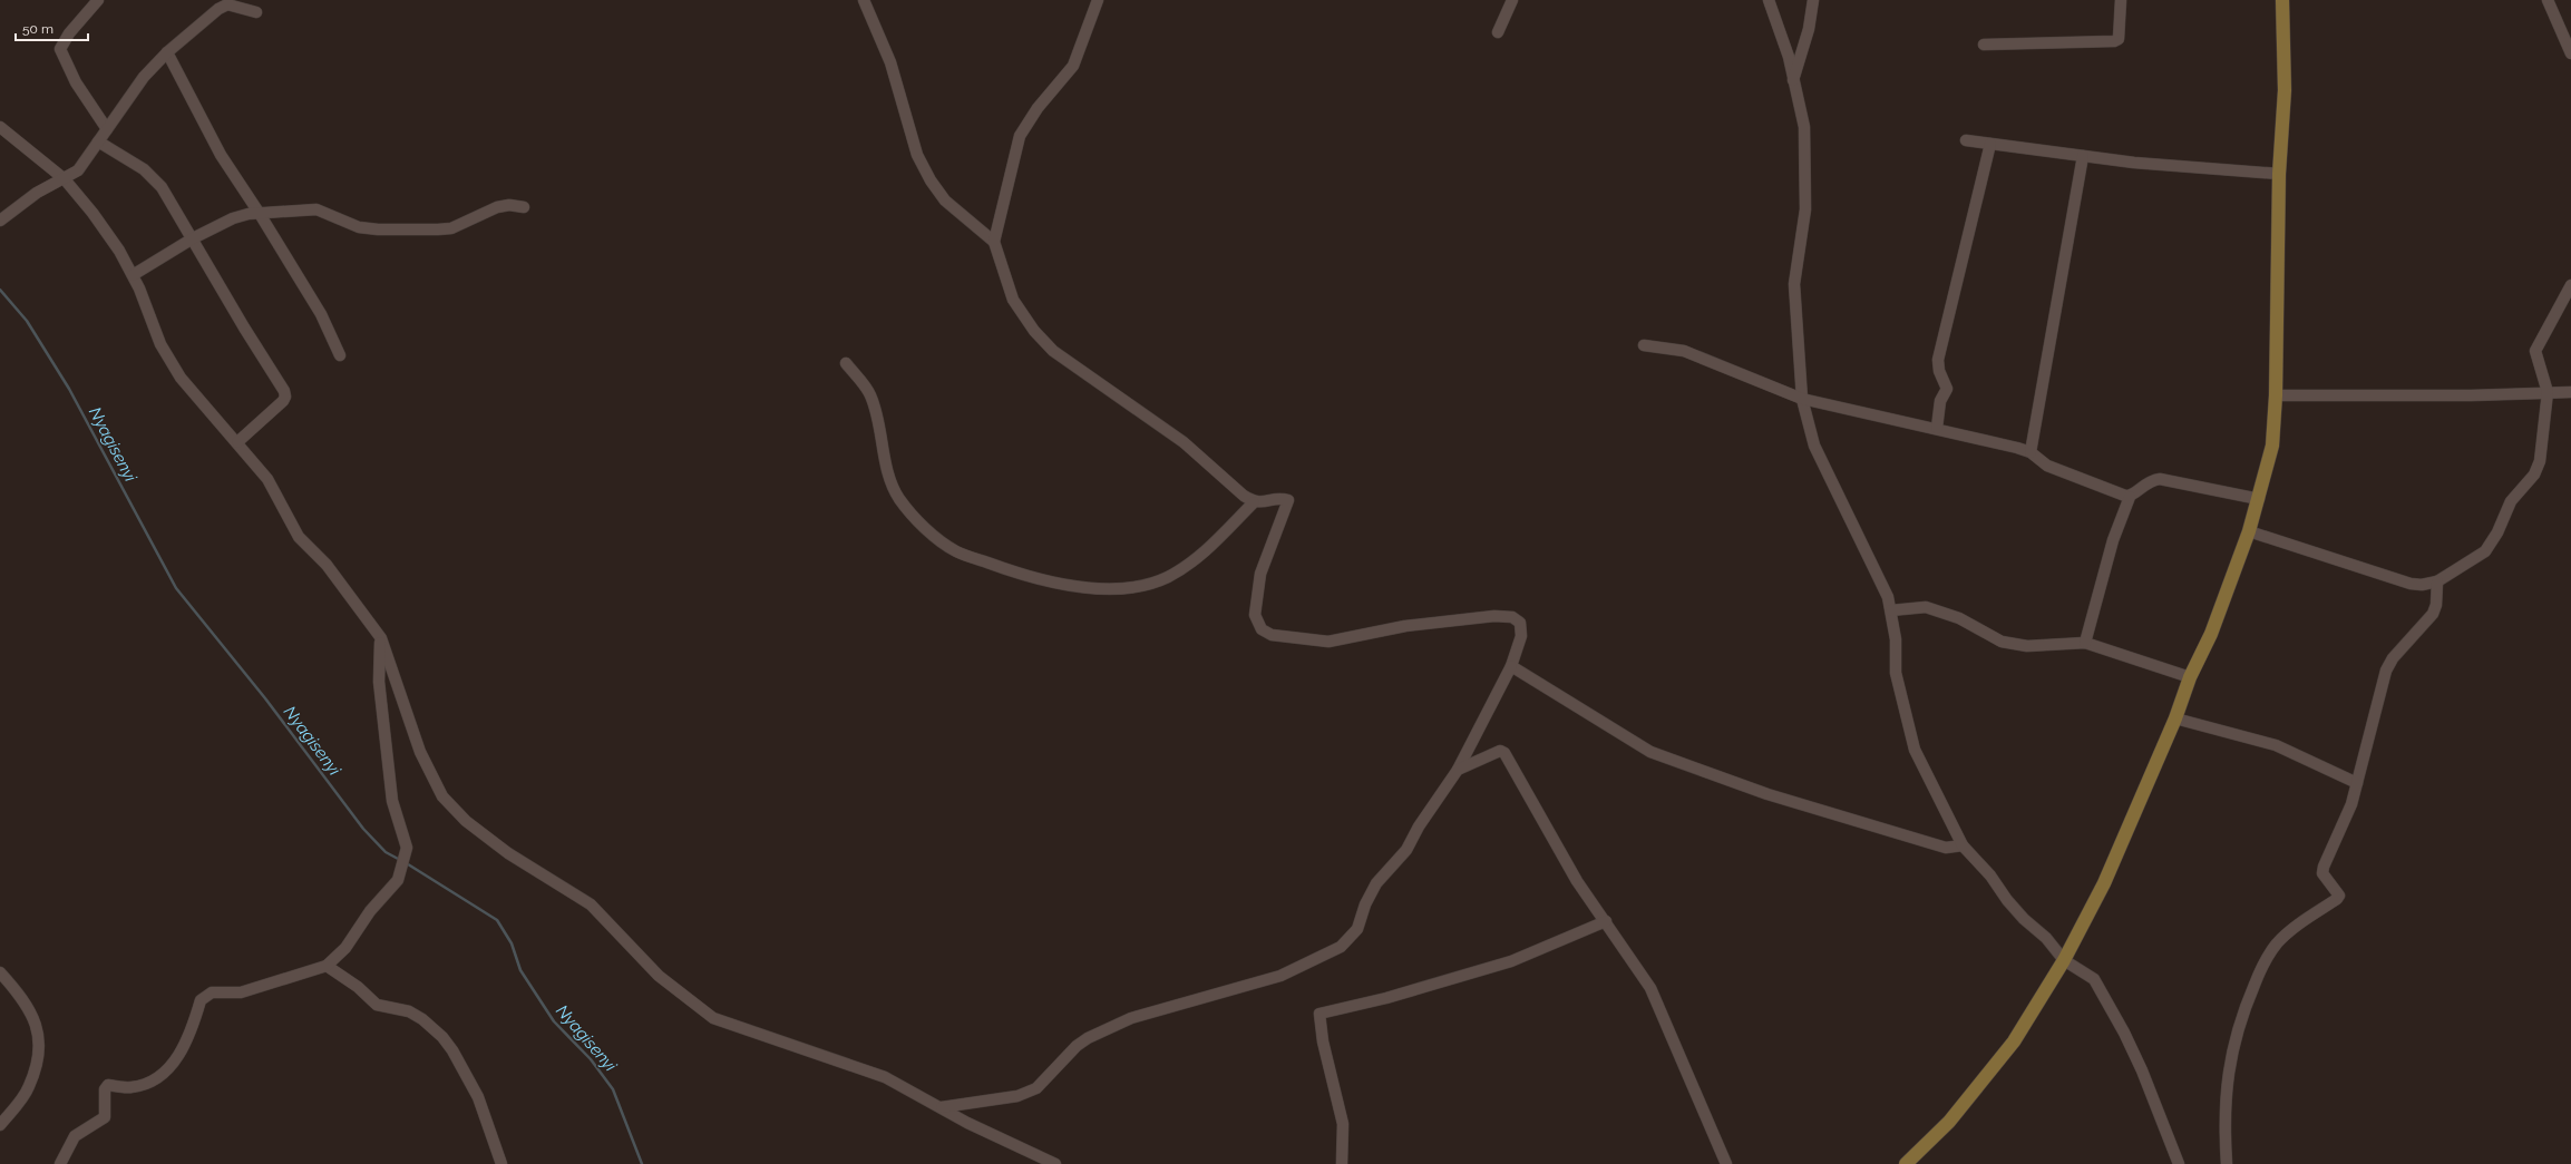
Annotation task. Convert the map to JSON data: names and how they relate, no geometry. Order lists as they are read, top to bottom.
{
  "water": ["Nyagisenyi"],
  "scale_bar": "50 m"
}
